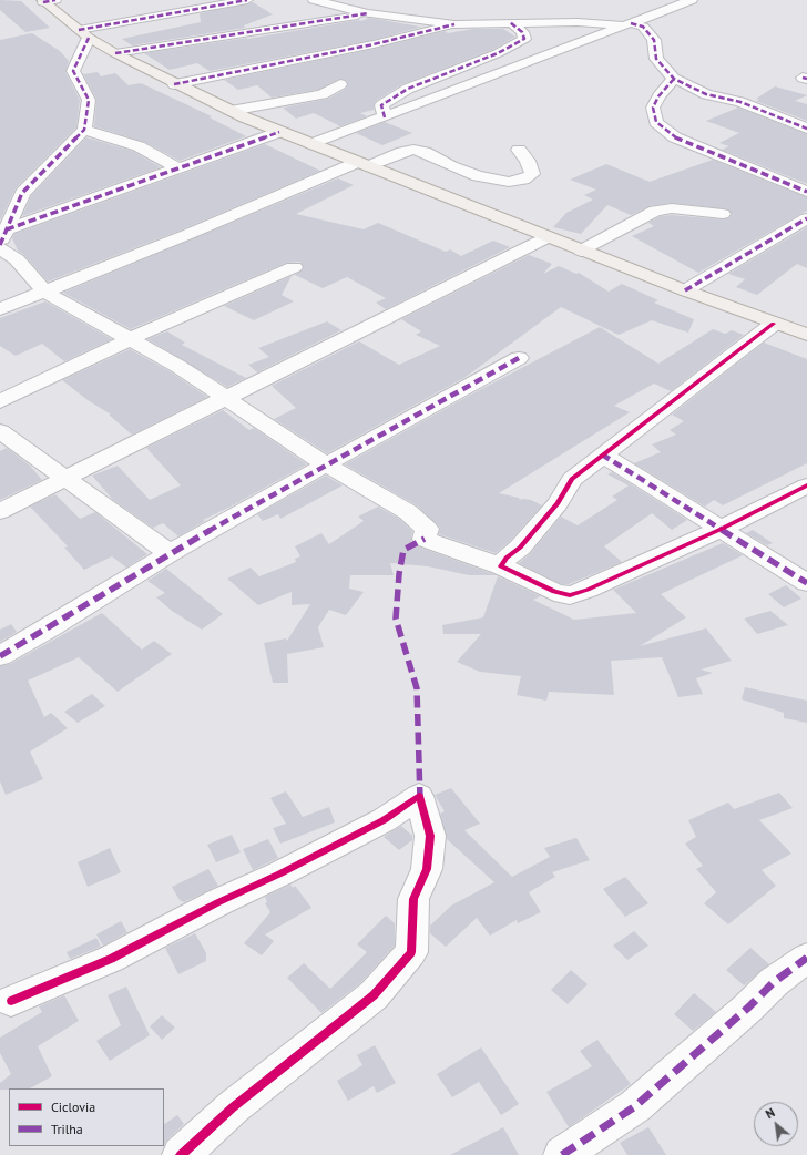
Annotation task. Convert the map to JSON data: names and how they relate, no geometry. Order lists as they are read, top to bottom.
{
  "legend": ["Ciclovia", "Trilha"],
  "north": "top left"
}
